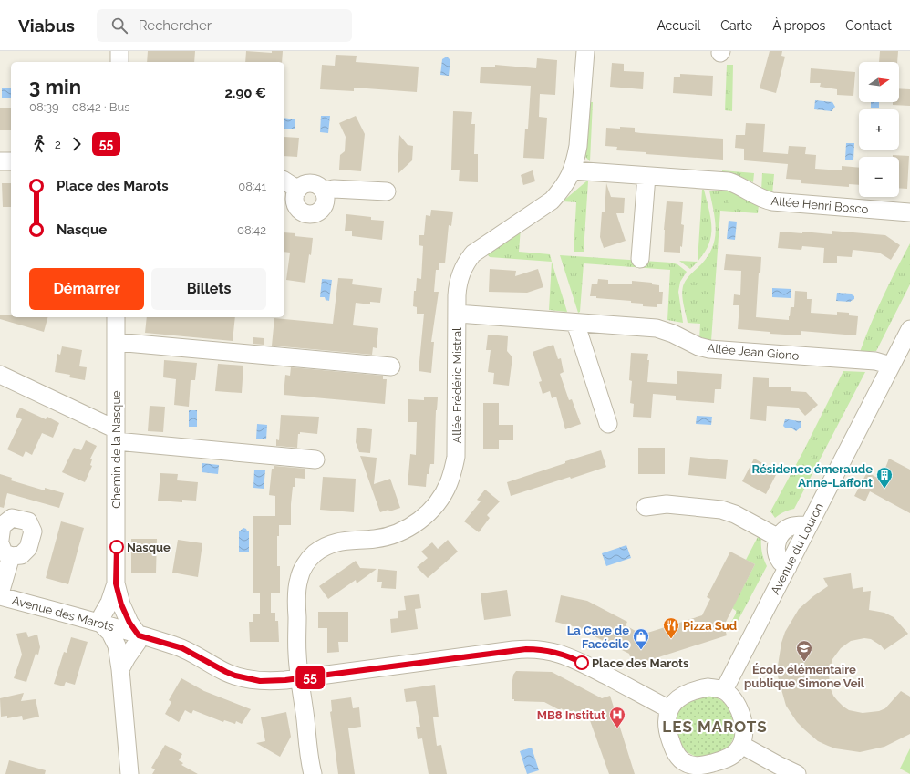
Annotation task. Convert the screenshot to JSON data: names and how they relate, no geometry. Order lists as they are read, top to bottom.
{
  "streets": {
    "street": [
      "Allée Henri Bosco",
      "Allée Jean Giono",
      "Allée Frédéric Mistral",
      "Chemin de la Nasque",
      "Avenue du Louron",
      "Avenue des Marots"
    ]
  },
  "crossings": [
    ["Allée Henri Bosco", "Allée Frédéric Mistral"],
    ["Allée Jean Giono", "Allée Frédéric Mistral"],
    ["Allée Jean Giono", "Avenue du Louron"],
    ["Allée Frédéric Mistral", "Avenue des Marots"],
    ["Chemin de la Nasque", "Avenue des Marots"],
    ["Avenue du Louron", "Avenue des Marots"]
  ],
  "districts": ["LES MAROTS"],
  "places": {
    "building": ["Résidence émeraude Anne-Laffont"],
    "other": ["Nasque", "Place des Marots"],
    "restaurant": ["Pizza Sud"],
    "shop": ["La Cave de Facécile"],
    "school or university": ["École élémentaire publique Simone Veil"],
    "hospital": ["MB8 Institut"]
  },
  "lines": ["bus line 55"],
  "north": "right",
  "page": {
    "header": "Viabus",
    "search": "Rechercher",
    "nav": [
      "Accueil",
      "Carte",
      "À propos",
      "Contact"
    ],
    "on_map": "55",
    "map_buttons": ["+", "−"],
    "heading": ["3 min", "08:39 – 08:42 · Bus", "2.90 €"],
    "legs": ["2", "55"],
    "list": [
      {
        "name": "Place des Marots",
        "value": "08:41"
      },
      {
        "name": "Nasque",
        "value": "08:42"
      }
    ],
    "buttons": ["Démarrer", "Billets"]
  }
}
